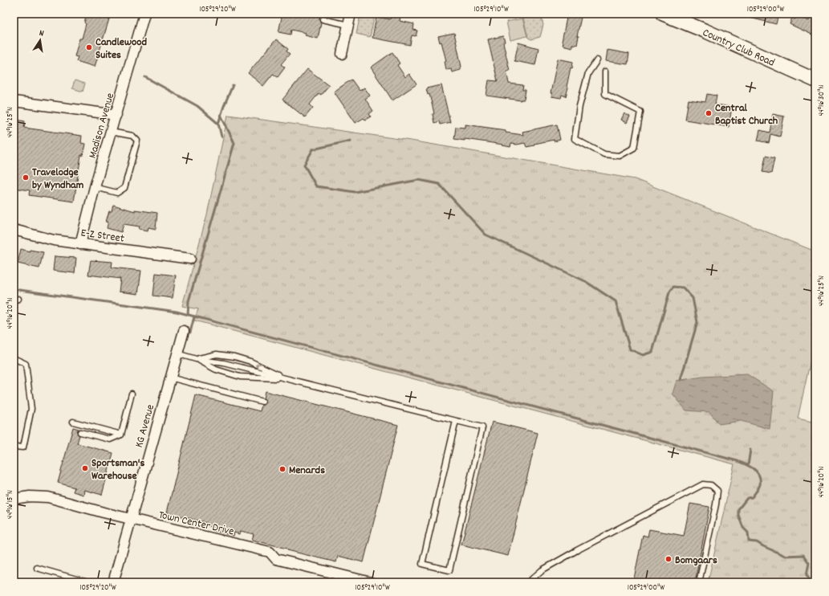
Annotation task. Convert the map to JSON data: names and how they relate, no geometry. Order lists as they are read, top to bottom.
{
  "streets": {
    "street": [
      "Country Club Road",
      "Madison Avenue",
      "E-Z Street",
      "KG Avenue",
      "Town Center Drive"
    ]
  },
  "crossings": [
    ["Madison Avenue", "E-Z Street"],
    ["KG Avenue", "Town Center Drive"]
  ],
  "places": [
    "Candlewood Suites",
    "Central Baptist Church",
    "Travelodge by Wyndham",
    "Sportsman's Warehouse",
    "Menards",
    "Bomgaars"
  ],
  "north": "top",
  "coordinates": [
    "105°29'20\"W",
    "105°29'10\"W",
    "105°29'00\"W",
    "44°16'30\"N",
    "44°16'25\"N",
    "44°16'20\"N",
    "44°16'15\"N"
  ]
}
